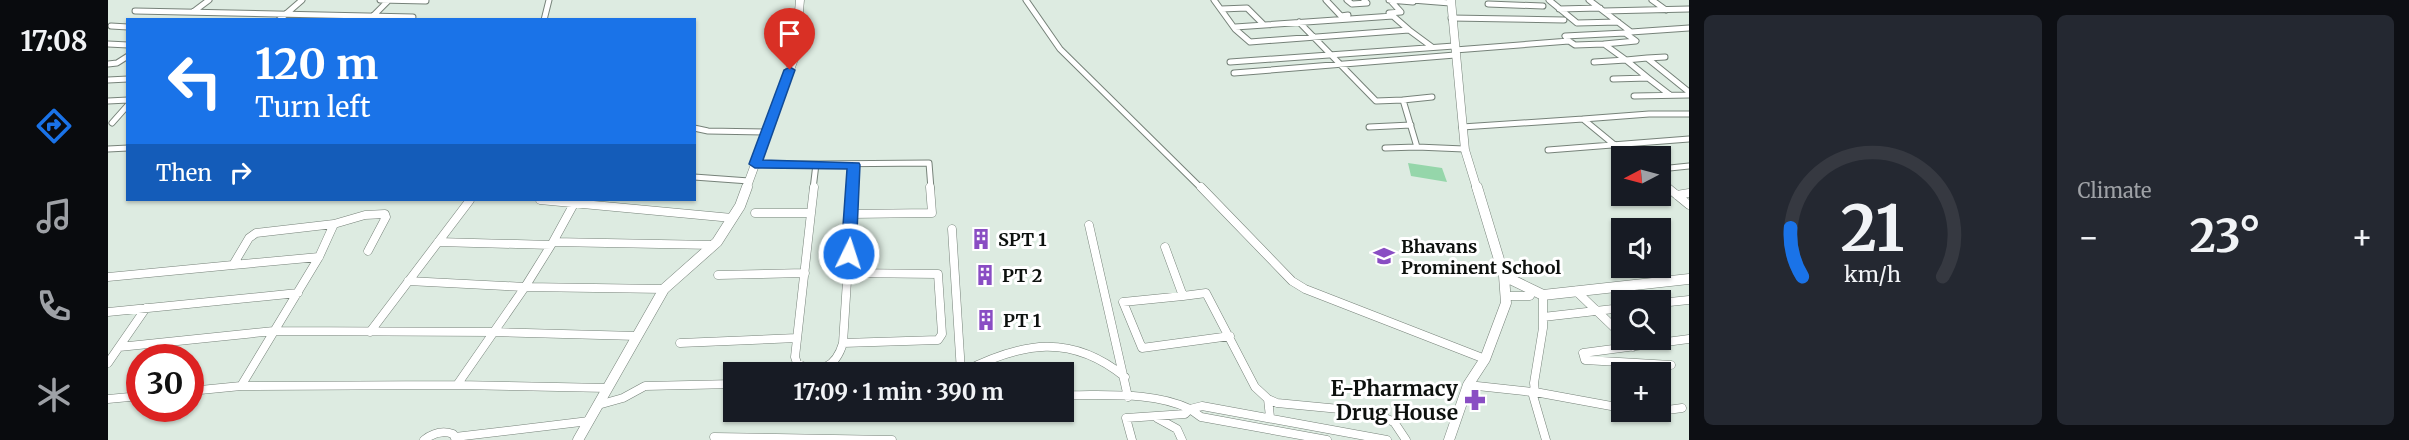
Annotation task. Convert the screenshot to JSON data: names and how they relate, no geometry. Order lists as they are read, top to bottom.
{
  "places": {
    "building": ["SPT 1", "PT 2", "PT 1"],
    "school or university": ["Bhavans Prominent School"],
    "pharmacy": ["E-Pharmacy Drug House"]
  },
  "north": "left",
  "page": {
    "tabs": "17:08",
    "tile": "Climate",
    "turn": ["120 m", "Turn left"],
    "then": "Then",
    "map_buttons": "+",
    "heat": ["−", "23°", "+"],
    "limit": "30",
    "trip": "17:09 · 1 min · 390 m",
    "gauge": ["21", "km/h"]
  }
}
